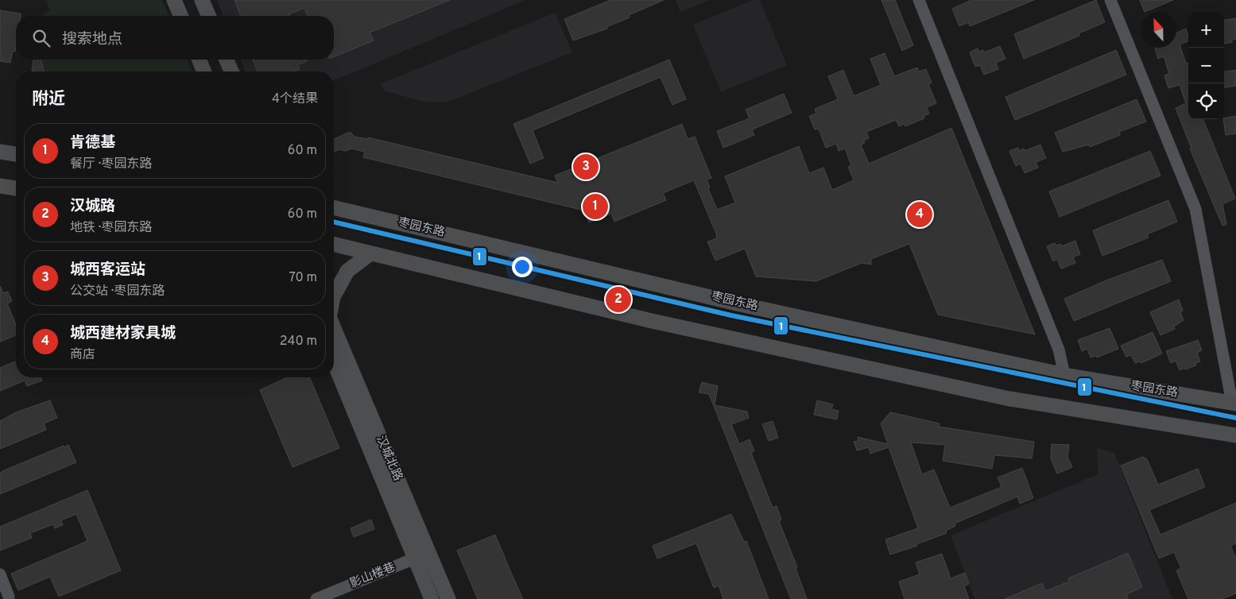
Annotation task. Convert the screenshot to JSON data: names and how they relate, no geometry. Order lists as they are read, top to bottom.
{
  "streets": {
    "main road": ["枣园东路", "汉城北路"],
    "street": ["影山楼巷"]
  },
  "crossings": [
    ["汉城北路", "影山楼巷"]
  ],
  "lines": ["transit line 1"],
  "north": "top",
  "page": {
    "map_buttons": ["+", "−"],
    "search": "搜索地点",
    "heading": ["附近", "4个结果"],
    "list": [
      {
        "mark": "1",
        "name": "肯德基",
        "note": "餐厅 · 枣园东路",
        "value": "60 m"
      },
      {
        "mark": "2",
        "name": "汉城路",
        "note": "地铁 · 枣园东路",
        "value": "60 m"
      },
      {
        "mark": "3",
        "name": "城西客运站",
        "note": "公交站 · 枣园东路",
        "value": "70 m"
      },
      {
        "mark": "4",
        "name": "城西建材家具城",
        "note": "商店",
        "value": "240 m"
      }
    ],
    "pins": [
      "3",
      "1",
      "4",
      "2"
    ]
  }
}
